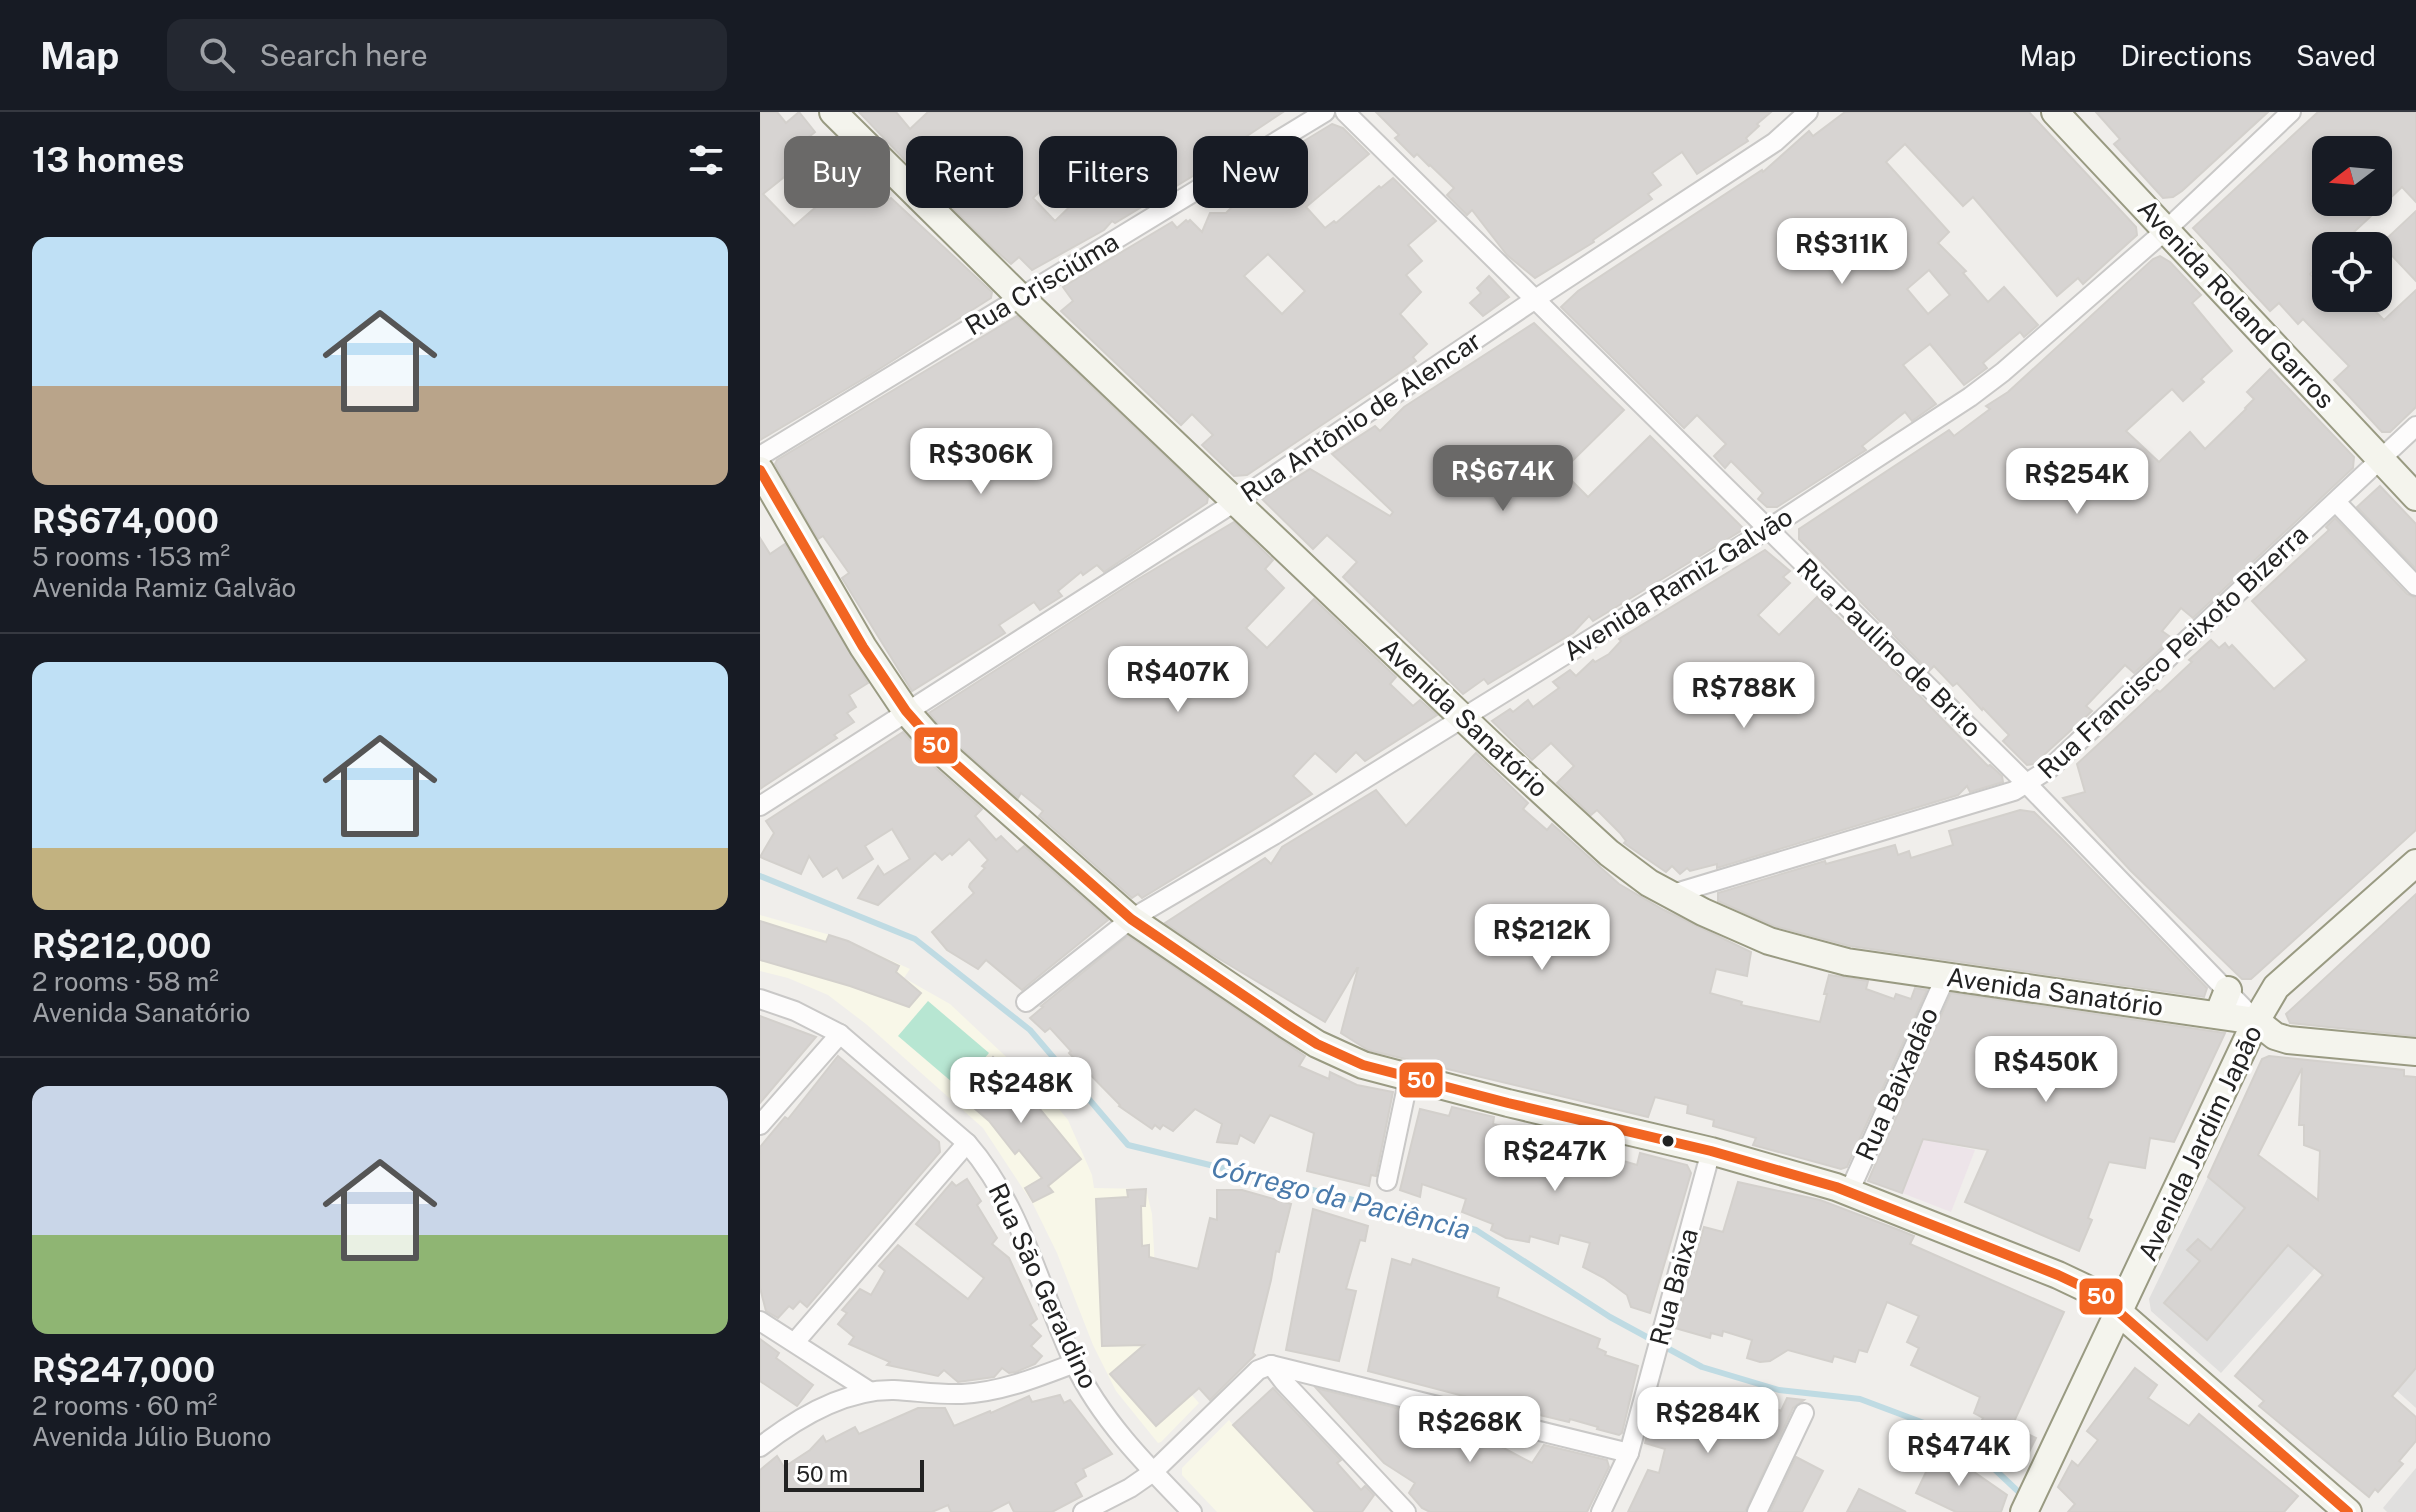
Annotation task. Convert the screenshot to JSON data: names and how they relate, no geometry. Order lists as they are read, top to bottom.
{
  "streets": {
    "street": [
      "Rua Crisciúma",
      "Avenida Roland Garros",
      "Rua Antônio de Alencar",
      "Avenida Ramiz Galvão",
      "Rua Paulino de Brito",
      "Rua Francisco Peixoto Bizerra",
      "Avenida Sanatório",
      "Rua Baixadão",
      "Avenida Jardim Japão",
      "Rua São Geraldino",
      "Rua Baixa"
    ]
  },
  "crossings": [
    ["Rua Crisciúma", "Avenida Sanatório"],
    ["Avenida Roland Garros", "Avenida Ramiz Galvão"],
    ["Avenida Roland Garros", "Rua Francisco Peixoto Bizerra"],
    ["Rua Antônio de Alencar", "Rua Paulino de Brito"],
    ["Rua Antônio de Alencar", "Avenida Sanatório"],
    ["Avenida Ramiz Galvão", "Rua Paulino de Brito"],
    ["Avenida Ramiz Galvão", "Avenida Sanatório"],
    ["Rua Paulino de Brito", "Rua Francisco Peixoto Bizerra"],
    ["Rua Paulino de Brito", "Avenida Sanatório"],
    ["Rua Paulino de Brito", "Avenida Jardim Japão"],
    ["Rua Francisco Peixoto Bizerra", "Avenida Sanatório"],
    ["Avenida Sanatório", "Rua Baixadão"],
    ["Avenida Sanatório", "Avenida Jardim Japão"]
  ],
  "water": ["Córrego da Paciência"],
  "lines": ["transit line 50"],
  "scale_bar": "50 m",
  "north": "left",
  "page": {
    "header": "Map",
    "search": "Search here",
    "nav": ["Map", "Directions", "Saved"],
    "heading": "13 homes",
    "chip": [
      "Buy",
      "Rent",
      "Filters",
      "New"
    ],
    "list": [
      {
        "name": "R$674,000",
        "note": "5 rooms · 153 m² · Avenida Ramiz Galvão"
      },
      {
        "name": "R$212,000",
        "note": "2 rooms · 58 m² · Avenida Sanatório"
      },
      {
        "name": "R$247,000",
        "note": "2 rooms · 60 m² · Avenida Júlio Buono"
      }
    ],
    "price": [
      "R$311K",
      "R$306K",
      "R$674K",
      "R$254K",
      "R$407K",
      "R$788K",
      "R$212K",
      "R$450K",
      "R$248K",
      "R$247K",
      "R$284K",
      "R$268K",
      "R$474K"
    ],
    "scale": "50 m"
  }
}
